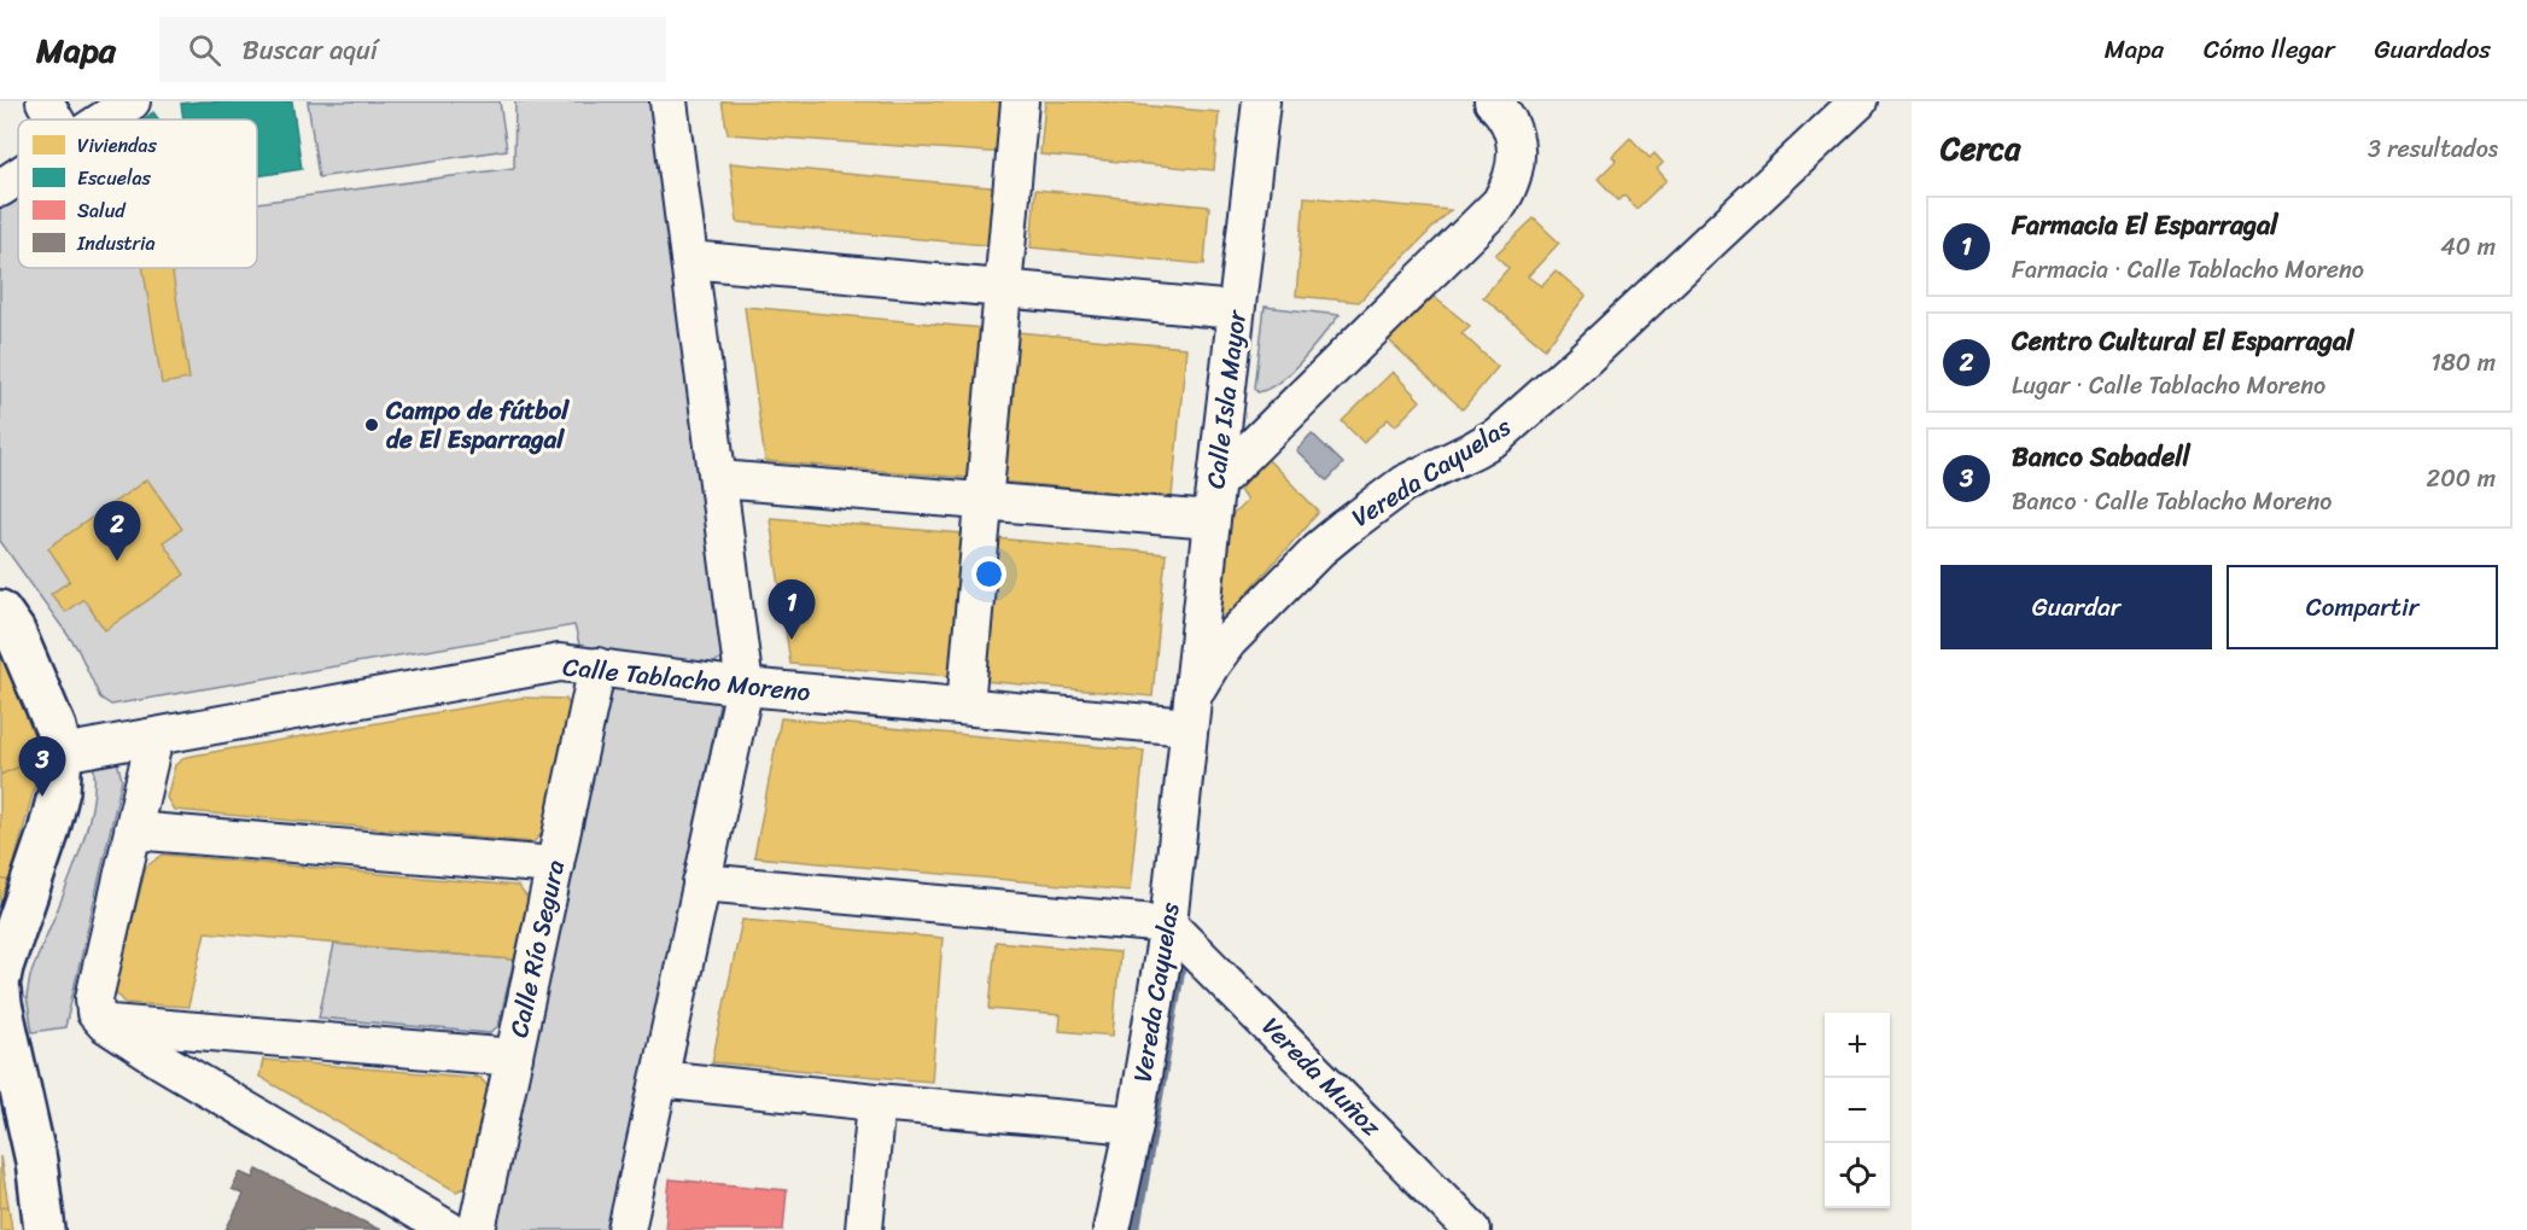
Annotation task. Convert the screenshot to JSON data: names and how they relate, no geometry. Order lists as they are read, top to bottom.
{
  "streets": {
    "street": [
      "Calle Isla Mayor",
      "Vereda Cayuelas",
      "Calle Tablacho Moreno",
      "Calle Río Segura",
      "Vereda Muñoz"
    ]
  },
  "crossings": [
    ["Calle Isla Mayor", "Vereda Cayuelas"],
    ["Calle Isla Mayor", "Calle Tablacho Moreno"],
    ["Vereda Cayuelas", "Calle Tablacho Moreno"],
    ["Vereda Cayuelas", "Vereda Muñoz"],
    ["Calle Tablacho Moreno", "Calle Río Segura"]
  ],
  "places": ["Campo de fútbol de El Esparragal"],
  "legend": [
    "Viviendas",
    "Escuelas",
    "Salud",
    "Industria"
  ],
  "page": {
    "header": "Mapa",
    "search": "Buscar aquí",
    "nav": ["Mapa", "Cómo llegar", "Guardados"],
    "heading": ["Cerca", "3 resultados"],
    "list": [
      {
        "mark": "1",
        "name": "Farmacia El Esparragal",
        "note": "Farmacia · Calle Tablacho Moreno",
        "value": "40 m"
      },
      {
        "mark": "2",
        "name": "Centro Cultural El Esparragal",
        "note": "Lugar · Calle Tablacho Moreno",
        "value": "180 m"
      },
      {
        "mark": "3",
        "name": "Banco Sabadell",
        "note": "Banco · Calle Tablacho Moreno",
        "value": "200 m"
      }
    ],
    "pins": ["2", "1", "3"],
    "buttons": ["Guardar", "Compartir"],
    "map_buttons": ["+", "−"]
  }
}
